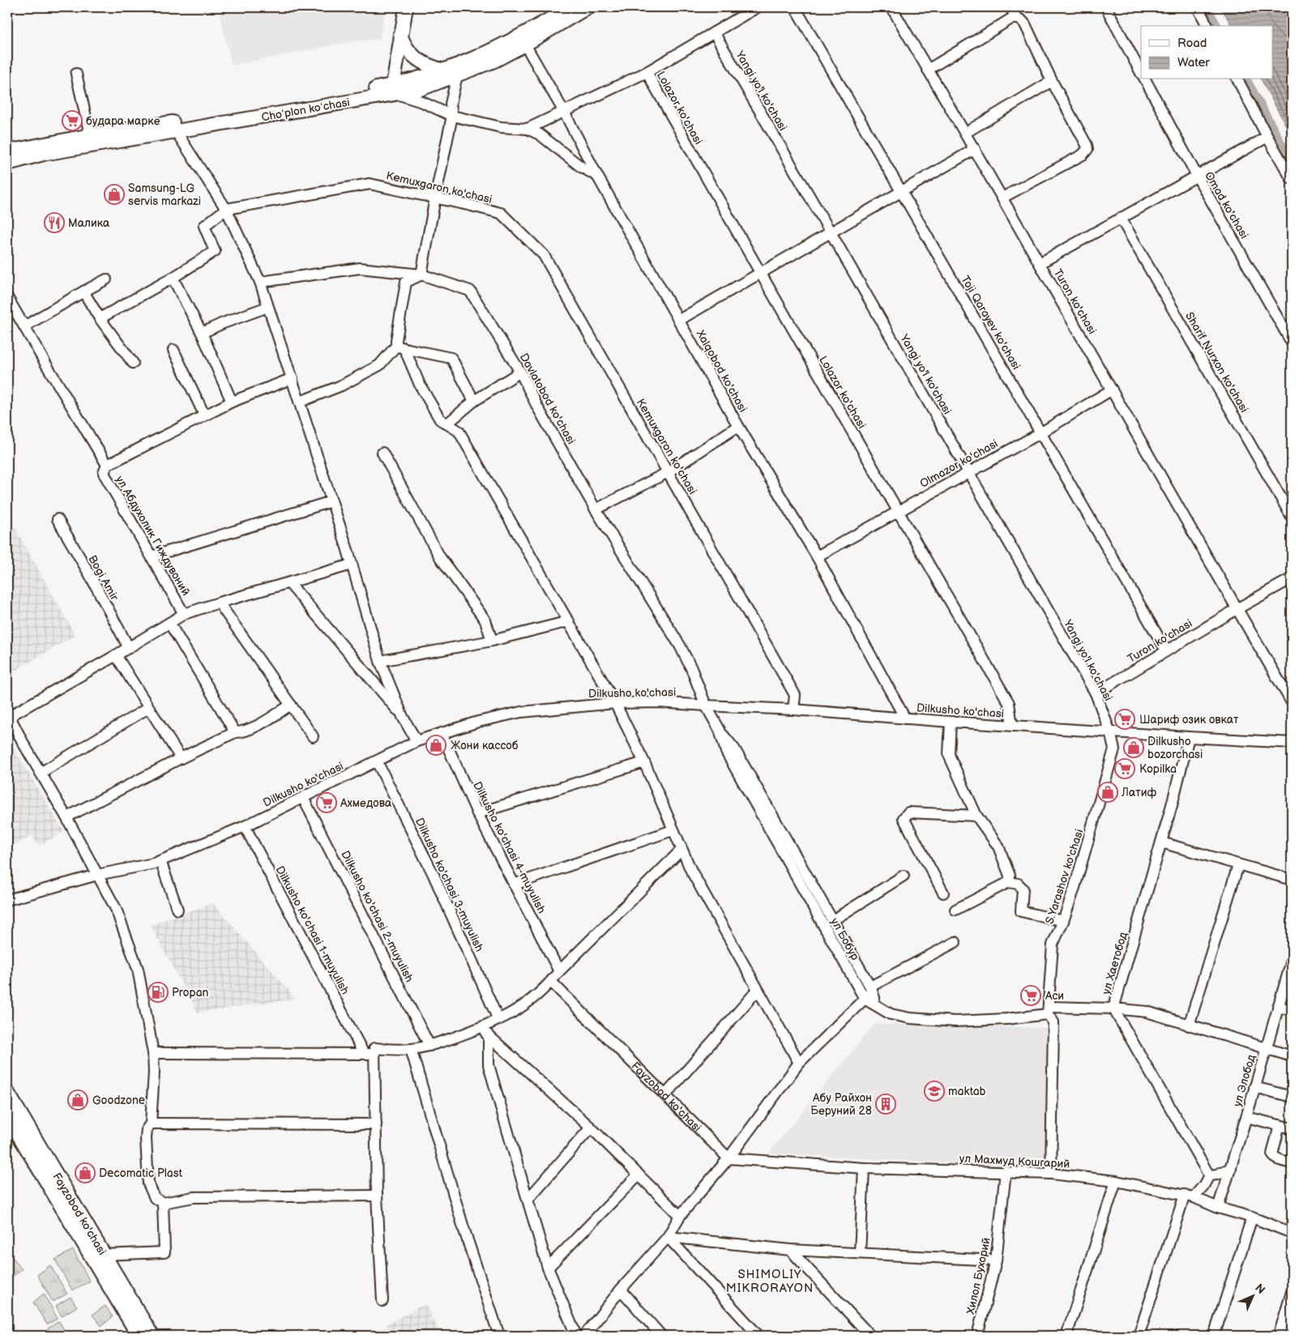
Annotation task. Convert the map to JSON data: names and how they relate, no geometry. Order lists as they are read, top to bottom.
{
  "streets": {
    "main road": ["Choʻplon koʻchasi", "Fayzobod ko'chasi"],
    "street": [
      "Yangi yo'l ko'chasi",
      "Lolazor ko'chasi",
      "Kemuxgaron ko'chasi",
      "Omad ko'chasi",
      "Turon ko'chasi",
      "Toji Qarayev ko'chasi",
      "Sharif Nurxon ko'chasi",
      "Xalqobod ko'chasi",
      "Davlatobod ko'chasi",
      "Olmazor ko'chasi",
      "ул Абдухолик Гиждувоний",
      "Dilkusho ko'chasi",
      "Dilkusho ko'chasi 4-muyulish",
      "S.Yarashov ko'chasi",
      "Dilkusho ko'chasi 3-muyulish",
      "Dilkusho ko'chasi 2-muyulish",
      "Dilkusho ko'chasi 1-muyulish",
      "ул Бобур",
      "ул Хаетобод",
      "ул Элобод",
      "ул Махмуд Кошгарий",
      "Хилол Бухорий"
    ]
  },
  "crossings": [
    ["Yangi yo'l ko'chasi", "Lolazor ko'chasi"],
    ["Yangi yo'l ko'chasi", "Turon ko'chasi"],
    ["Yangi yo'l ko'chasi", "Olmazor ko'chasi"],
    ["Yangi yo'l ko'chasi", "Dilkusho ko'chasi"],
    ["Yangi yo'l ko'chasi", "S.Yarashov ko'chasi"],
    ["Lolazor ko'chasi", "Xalqobod ko'chasi"],
    ["Lolazor ko'chasi", "Olmazor ko'chasi"],
    ["Lolazor ko'chasi", "Dilkusho ko'chasi"],
    ["Choʻplon koʻchasi", "Xalqobod ko'chasi"],
    ["Kemuxgaron ko'chasi", "Dilkusho ko'chasi"],
    ["Turon ko'chasi", "Toji Qarayev ko'chasi"],
    ["Turon ko'chasi", "Olmazor ko'chasi"],
    ["Toji Qarayev ko'chasi", "Olmazor ko'chasi"],
    ["Xalqobod ko'chasi", "Olmazor ko'chasi"],
    ["Xalqobod ko'chasi", "Dilkusho ko'chasi"],
    ["Davlatobod ko'chasi", "Dilkusho ko'chasi"],
    ["Davlatobod ko'chasi", "ул Бобур"],
    ["Dilkusho ko'chasi", "Dilkusho ko'chasi 4-muyulish"],
    ["Dilkusho ko'chasi", "S.Yarashov ko'chasi"],
    ["Dilkusho ko'chasi", "Dilkusho ko'chasi 3-muyulish"],
    ["Dilkusho ko'chasi", "Dilkusho ko'chasi 2-muyulish"],
    ["Dilkusho ko'chasi", "Dilkusho ko'chasi 1-muyulish"],
    ["Dilkusho ko'chasi", "ул Бобур"],
    ["Dilkusho ko'chasi", "ул Хаетобод"],
    ["S.Yarashov ko'chasi", "ул Махмуд Кошгарий"],
    ["ул Элобод", "ул Махмуд Кошгарий"],
    ["Fayzobod ko'chasi", "ул Махмуд Кошгарий"],
    ["ул Махмуд Кошгарий", "Хилол Бухорий"]
  ],
  "districts": ["SHIMOLIY MIKRORAYON"],
  "places": {
    "supermarket": [
      "будара марке",
      "Шариф озик овкат",
      "Kopilka",
      "Ахмедова",
      "Аси"
    ],
    "shop": [
      "Samsung-LG servis markazi",
      "Жони кассоб",
      "Dilkusho bozorchasi",
      "Латиф",
      "Goodzone",
      "Decomatic Plast"
    ],
    "restaurant": ["Малика"],
    "fuel station": ["Propan"],
    "school or university": ["maktab"],
    "building": ["Абу Райхон Беруний 28"]
  },
  "legend": ["Road", "Water"],
  "north": "top right"
}
